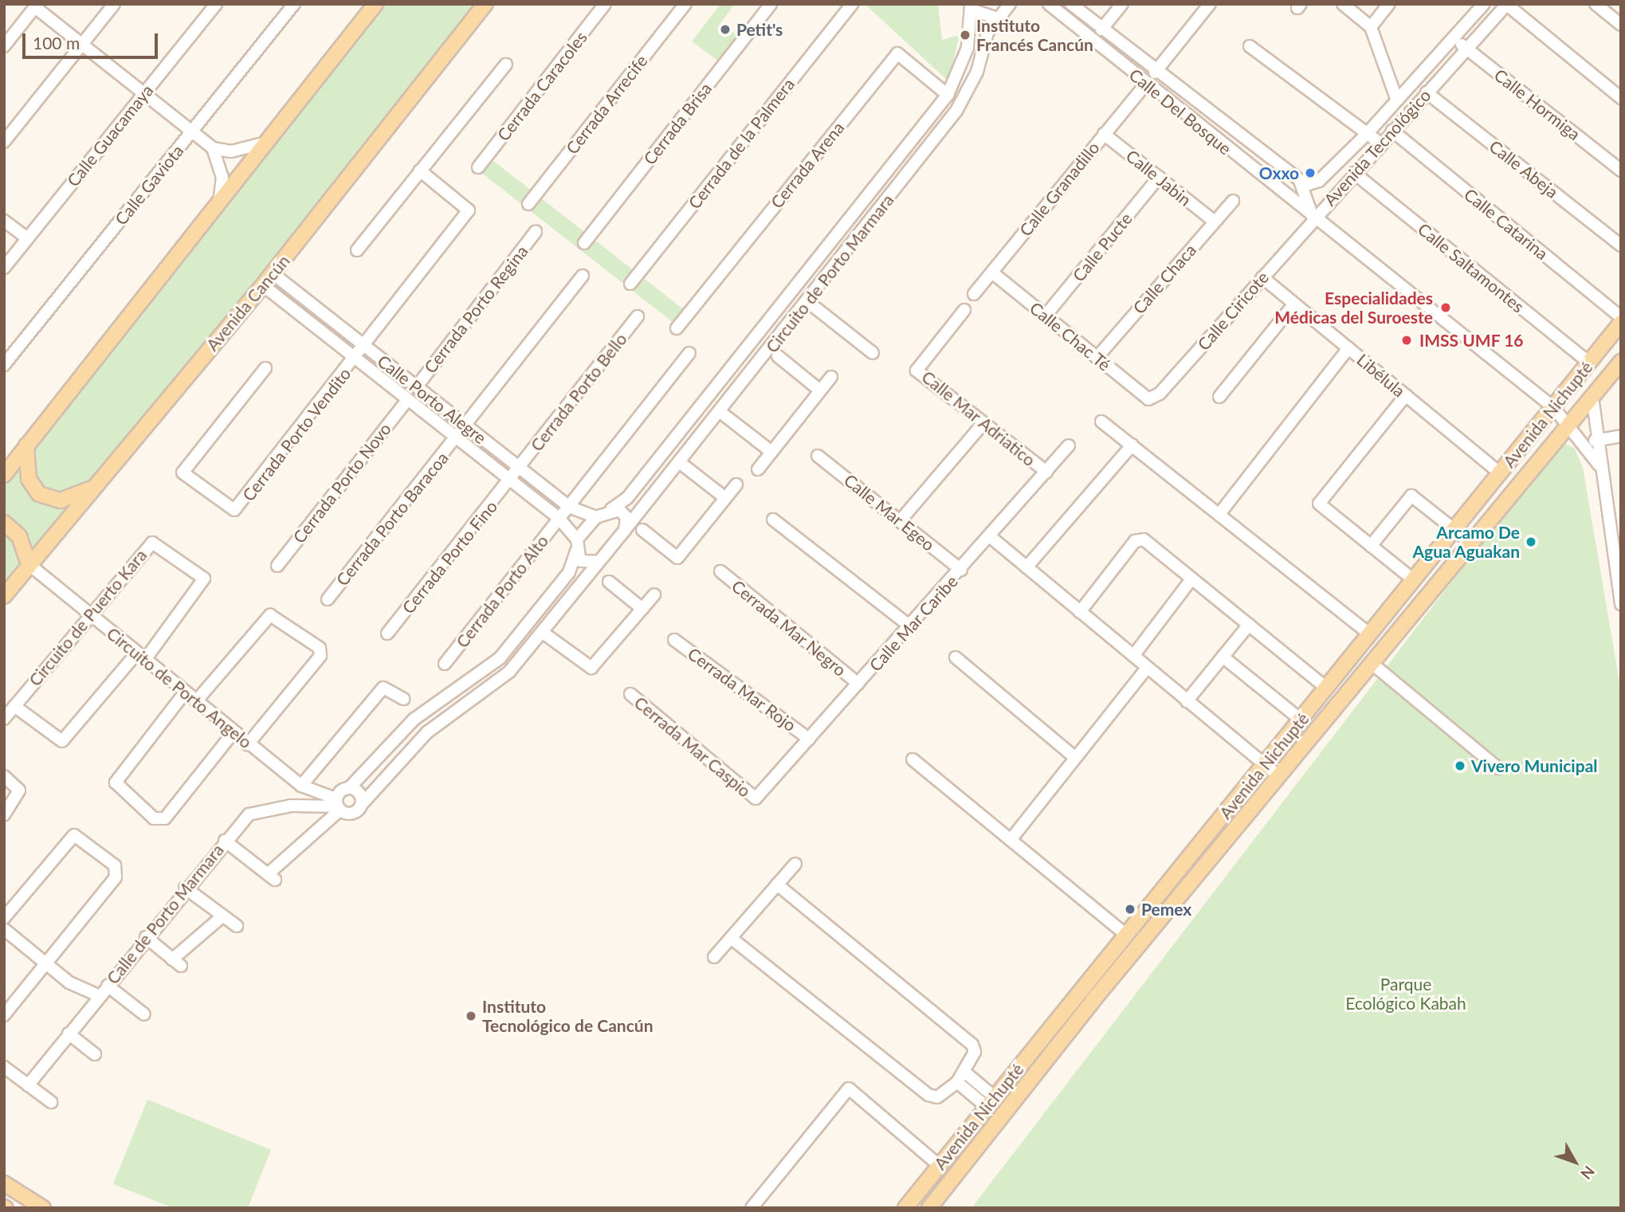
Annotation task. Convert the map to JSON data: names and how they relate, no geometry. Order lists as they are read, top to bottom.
{
  "streets": {
    "main road": ["Avenida Cancún", "Avenida Nichupté"],
    "street": [
      "Cerrada Caracoles",
      "Cerrada Arrecife",
      "Calle Hormiga",
      "Calle Del Bosque",
      "Cerrada Brisa",
      "Calle Guacamaya",
      "Cerrada de la Palmera",
      "Avenida Tecnológico",
      "Cerrada Arena",
      "Calle Abeja",
      "Calle Jabin",
      "Calle Gaviota",
      "Calle Granadillo",
      "Calle Catarina",
      "Calle Pucte",
      "Calle Saltamontes",
      "Circuito de Porto Marmara",
      "Calle Chaca",
      "Cerrada Porto Regina",
      "Calle Ciricote",
      "Calle Chac Té",
      "Libélula",
      "Cerrada Porto Bello",
      "Calle Porto Alegre",
      "Calle Mar Adriatico",
      "Cerrada Porto Vendito",
      "Cerrada Porto Novo",
      "Calle Mar Egeo",
      "Cerrada Porto Baracoa",
      "Cerrada Porto Fino",
      "Cerrada Porto Alto",
      "Circuito de Puerto Kara",
      "Calle Mar Caribe",
      "Cerrada Mar Negro",
      "Circuito de Porto Angelo",
      "Cerrada Mar Rojo",
      "Cerrada Mar Caspio",
      "Calle de Porto Marmara"
    ]
  },
  "crossings": [
    ["Calle Hormiga", "Avenida Tecnológico"],
    ["Calle Del Bosque", "Avenida Tecnológico"],
    ["Calle Del Bosque", "Calle Granadillo"],
    ["Calle Del Bosque", "Calle Ciricote"],
    ["Calle Del Bosque", "Avenida Nichupté"],
    ["Avenida Tecnológico", "Calle Abeja"],
    ["Avenida Tecnológico", "Calle Catarina"],
    ["Avenida Tecnológico", "Calle Saltamontes"],
    ["Avenida Tecnológico", "Calle Ciricote"],
    ["Cerrada Arena", "Circuito de Porto Marmara"],
    ["Calle Jabin", "Calle Granadillo"],
    ["Calle Jabin", "Calle Pucte"],
    ["Calle Jabin", "Calle Chaca"],
    ["Calle Granadillo", "Calle Chac Té"],
    ["Calle Pucte", "Calle Chac Té"],
    ["Calle Saltamontes", "Avenida Nichupté"],
    ["Circuito de Porto Marmara", "Calle Porto Alegre"],
    ["Circuito de Porto Marmara", "Circuito de Porto Angelo"],
    ["Circuito de Porto Marmara", "Calle de Porto Marmara"],
    ["Calle Chaca", "Calle Chac Té"],
    ["Avenida Cancún", "Calle Porto Alegre"],
    ["Avenida Cancún", "Circuito de Porto Angelo"],
    ["Cerrada Porto Regina", "Calle Porto Alegre"],
    ["Calle Ciricote", "Calle Chac Té"],
    ["Calle Ciricote", "Libélula"],
    ["Libélula", "Avenida Nichupté"],
    ["Cerrada Porto Bello", "Calle Porto Alegre"],
    ["Cerrada Porto Bello", "Cerrada Porto Fino"],
    ["Calle Porto Alegre", "Cerrada Porto Vendito"],
    ["Calle Porto Alegre", "Cerrada Porto Novo"],
    ["Calle Porto Alegre", "Cerrada Porto Baracoa"],
    ["Calle Porto Alegre", "Cerrada Porto Fino"],
    ["Calle Porto Alegre", "Cerrada Porto Alto"],
    ["Calle Mar Adriatico", "Calle Mar Caribe"],
    ["Calle Mar Egeo", "Calle Mar Caribe"],
    ["Circuito de Puerto Kara", "Circuito de Porto Angelo"],
    ["Calle Mar Caribe", "Cerrada Mar Negro"],
    ["Calle Mar Caribe", "Cerrada Mar Rojo"],
    ["Calle Mar Caribe", "Cerrada Mar Caspio"],
    ["Circuito de Porto Angelo", "Calle de Porto Marmara"]
  ],
  "parks": ["Parque Ecológico Kabah"],
  "places": [
    "Petit's",
    "Instituto Francés Cancún",
    "Oxxo",
    "Especialidades Médicas del Suroeste",
    "IMSS UMF 16",
    "Arcamo De Agua Aguakan",
    "Vivero Municipal",
    "Pemex",
    "Instituto Tecnológico de Cancún"
  ],
  "scale_bar": "100 m",
  "north": "bottom right"
}
